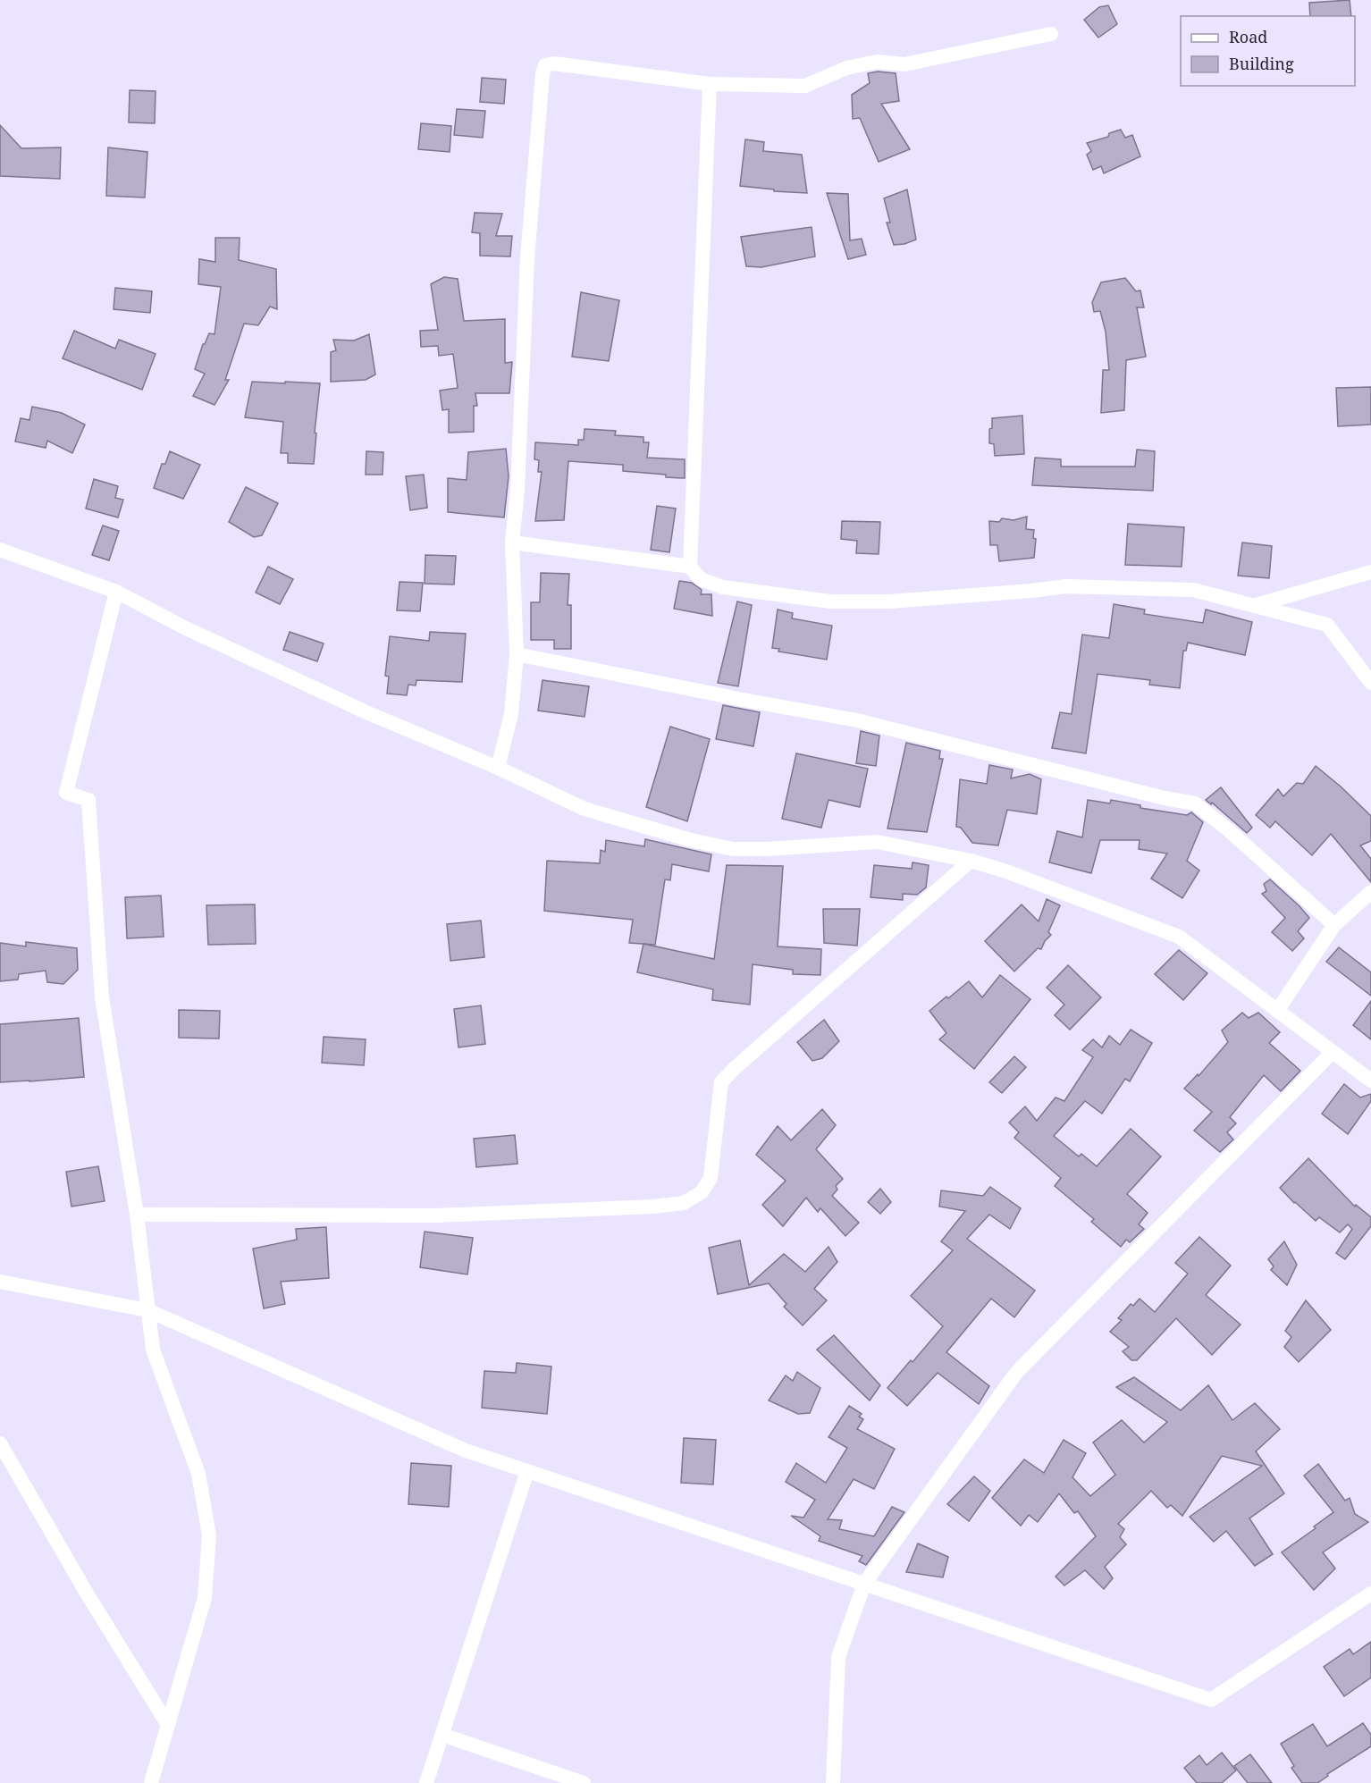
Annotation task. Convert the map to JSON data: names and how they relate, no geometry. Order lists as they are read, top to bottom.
{
  "legend": ["Road", "Building"]
}
